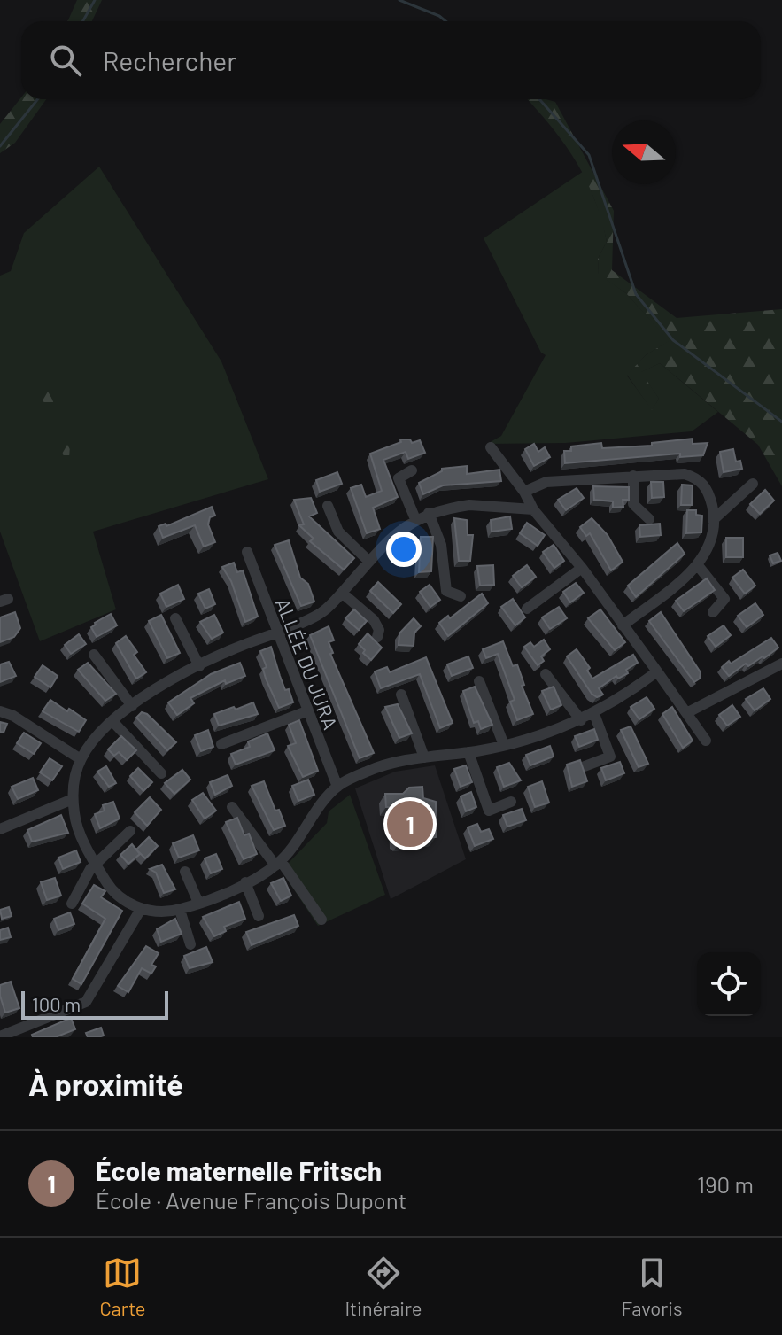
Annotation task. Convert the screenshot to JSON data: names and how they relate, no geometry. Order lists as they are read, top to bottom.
{
  "streets": {
    "street": ["ALLÉE DU JURA"]
  },
  "scale_bar": "100 m",
  "north": "left",
  "page": {
    "search": "Rechercher",
    "pins": "1",
    "scale": "100 m",
    "heading": "À proximité",
    "list": [
      {
        "mark": "1",
        "name": "École maternelle Fritsch",
        "note": "École · Avenue François Dupont",
        "value": "190 m"
      }
    ],
    "nav": ["Carte", "Itinéraire", "Favoris"]
  }
}
